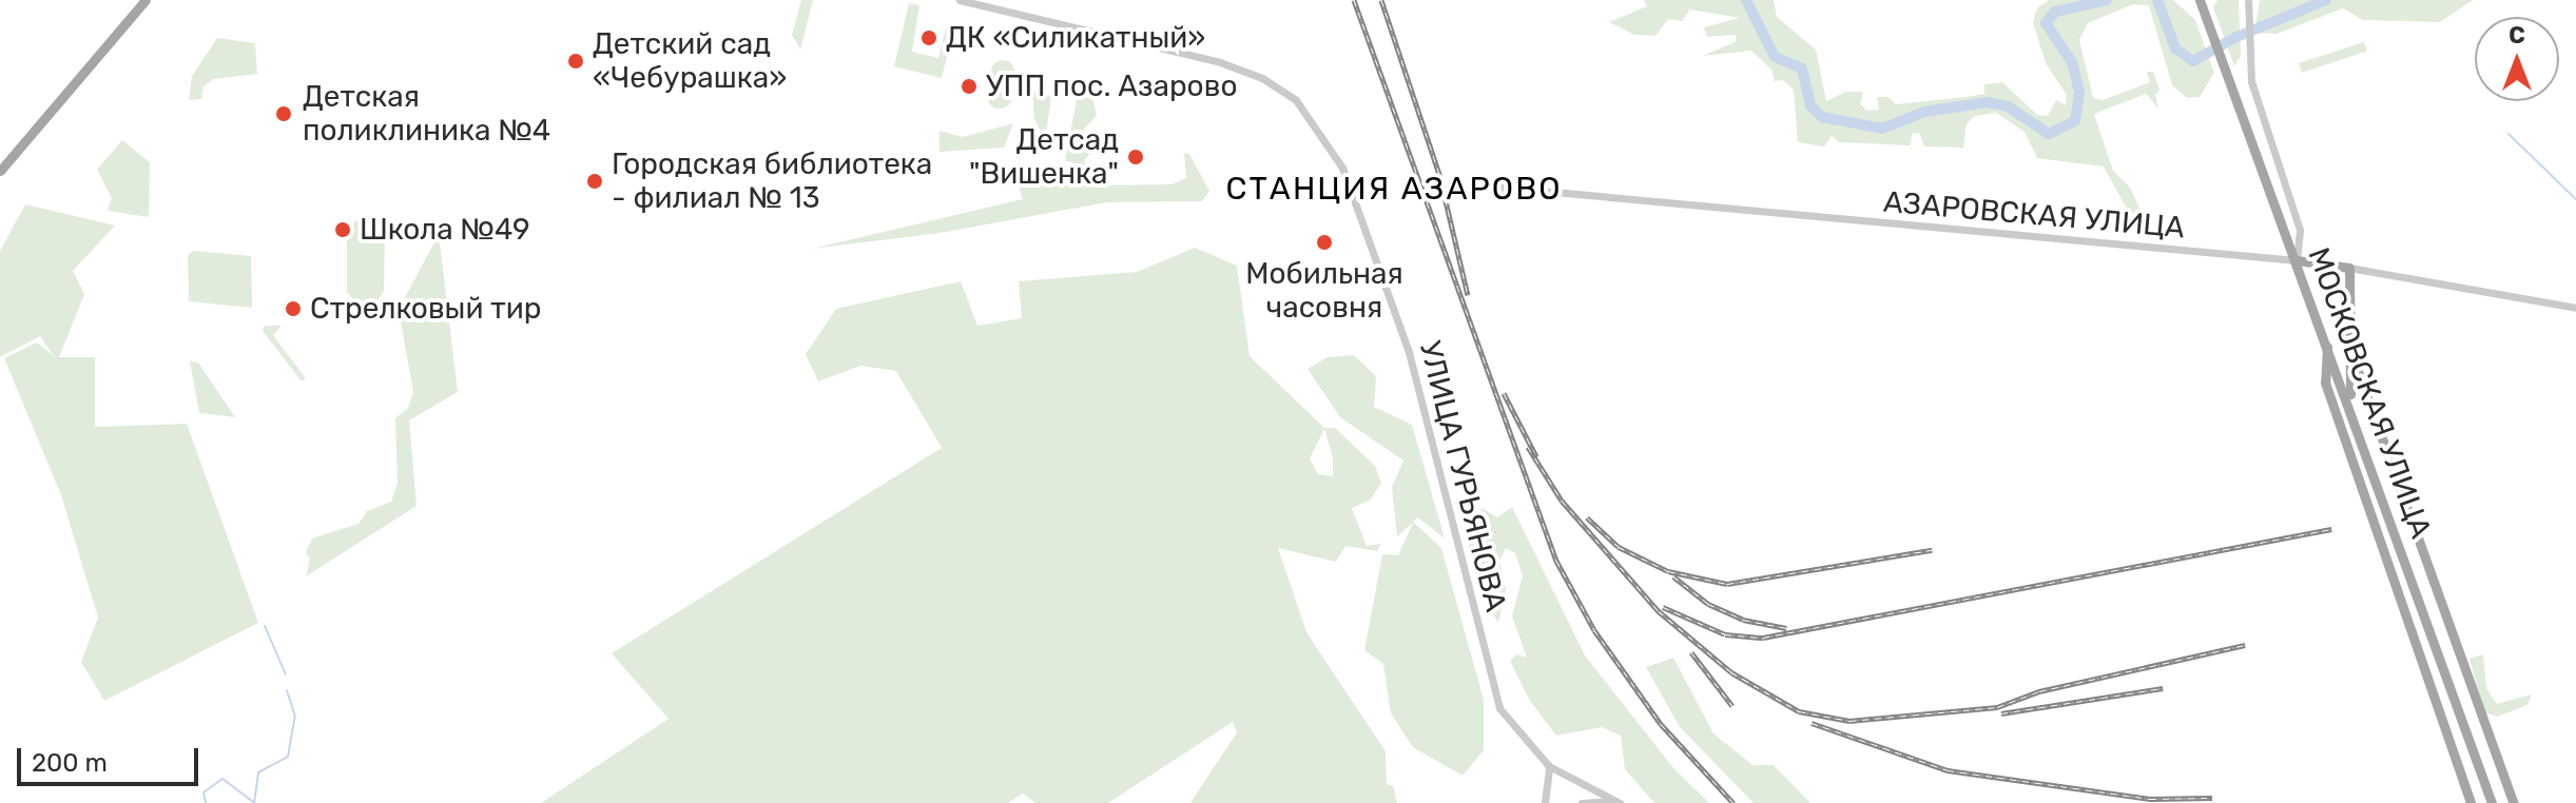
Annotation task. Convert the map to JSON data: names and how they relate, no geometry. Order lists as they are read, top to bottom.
{
  "streets": {
    "main road": ["АЗАРОВСКАЯ УЛИЦА", "МОСКОВСКАЯ УЛИЦА"],
    "street": ["УЛИЦА ГУРЬЯНОВА"]
  },
  "crossings": [
    ["АЗАРОВСКАЯ УЛИЦА", "МОСКОВСКАЯ УЛИЦА"]
  ],
  "districts": ["СТАНЦИЯ АЗАРОВО"],
  "places": [
    "ДК «Силикатный»",
    "Детский сад «Чебурашка»",
    "УПП пос. Азарово",
    "Детская поликлиника №4",
    "Детсад \"Вишенка\"",
    "Городская библиотека - филиал № 13",
    "Школа №49",
    "Мобильная часовня",
    "Стрелковый тир"
  ],
  "scale_bar": "200 m",
  "north": "top"
}
